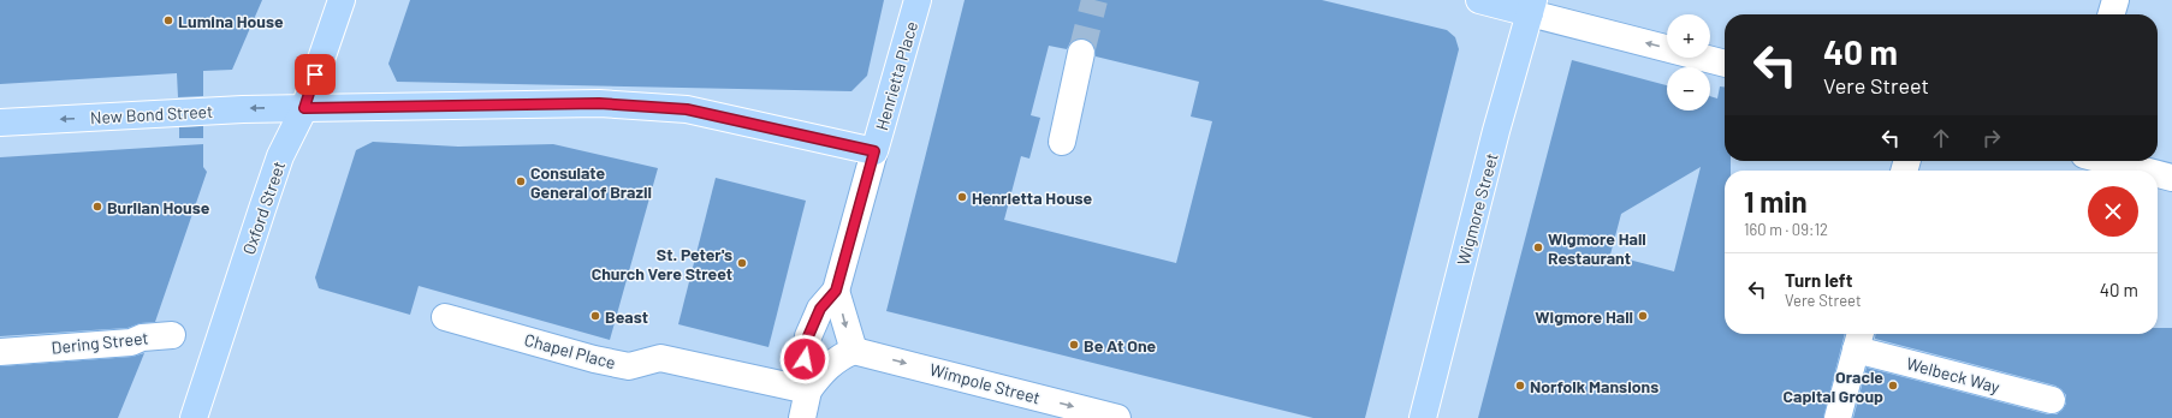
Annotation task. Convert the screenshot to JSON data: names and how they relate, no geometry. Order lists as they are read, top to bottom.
{
  "streets": {
    "main road": [
      "Henrietta Place",
      "New Bond Street",
      "Oxford Street",
      "Wigmore Street"
    ],
    "street": [
      "Dering Street",
      "Chapel Place",
      "Welbeck Way",
      "Wimpole Street"
    ]
  },
  "crossings": [
    ["Henrietta Place", "New Bond Street"],
    ["Henrietta Place", "Chapel Place"],
    ["Henrietta Place", "Wimpole Street"],
    ["New Bond Street", "Oxford Street"]
  ],
  "one_way": ["Wimpole Street"],
  "places": [
    "Lumina House",
    "Consulate General of Brazil",
    "Henrietta House",
    "Burlian House",
    "Wigmore Hall Restaurant",
    "St. Peter's Church Vere Street",
    "Beast",
    "Wigmore Hall",
    "Be At One",
    "Norfolk Mansions",
    "Oracle Capital Group"
  ],
  "page": {
    "map_buttons": ["+", "−"],
    "turn": ["40 m", "Vere Street"],
    "heading": ["1 min", "160 m · 09:12"],
    "list": [
      {
        "name": "Turn left",
        "note": "Vere Street",
        "value": "40 m"
      }
    ]
  }
}
